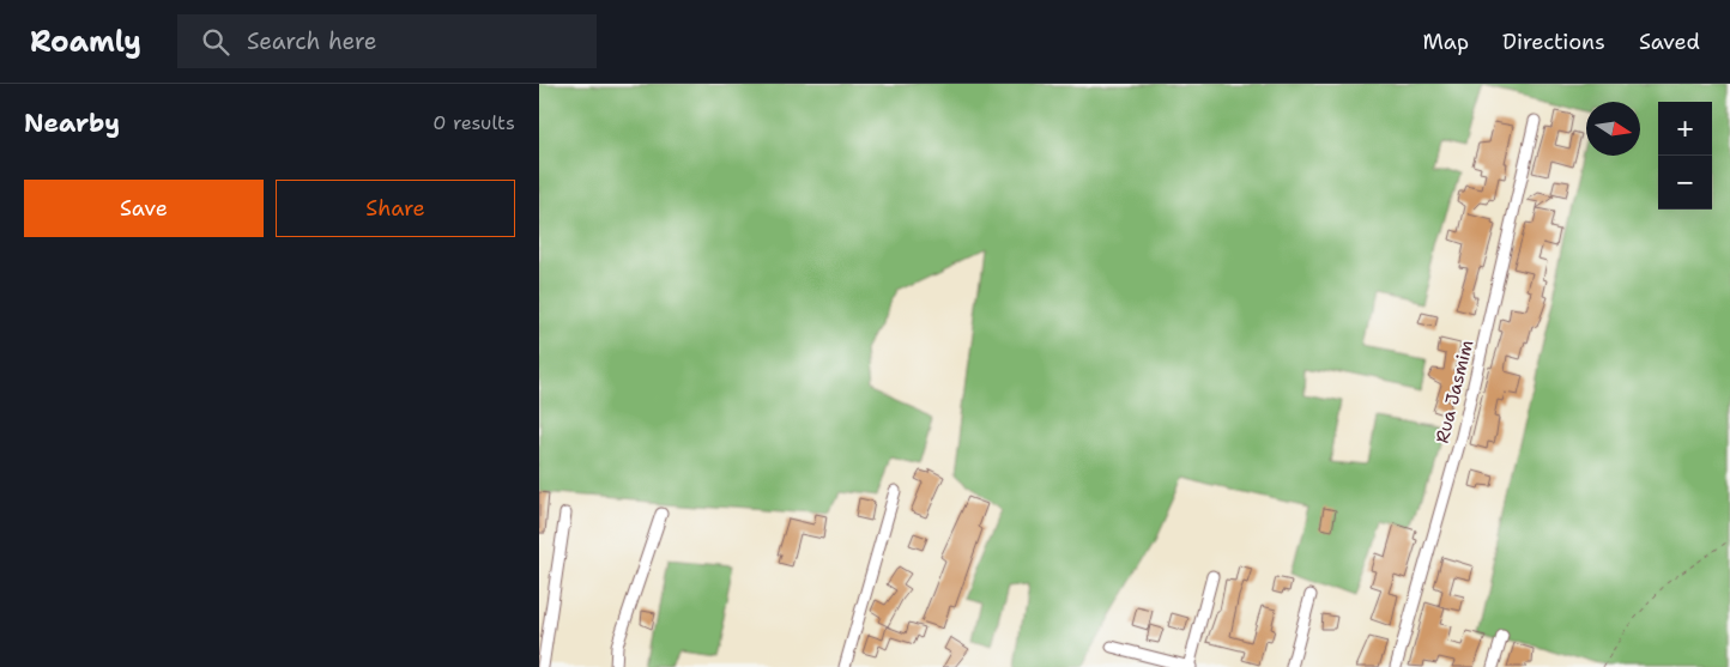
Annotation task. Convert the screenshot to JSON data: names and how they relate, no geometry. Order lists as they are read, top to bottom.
{
  "streets": {
    "street": ["Rua Jasmim"]
  },
  "north": "right",
  "page": {
    "header": "Roamly",
    "search": "Search here",
    "nav": ["Map", "Directions", "Saved"],
    "heading": ["Nearby", "0 results"],
    "map_buttons": ["+", "−"],
    "buttons": ["Save", "Share"]
  }
}
